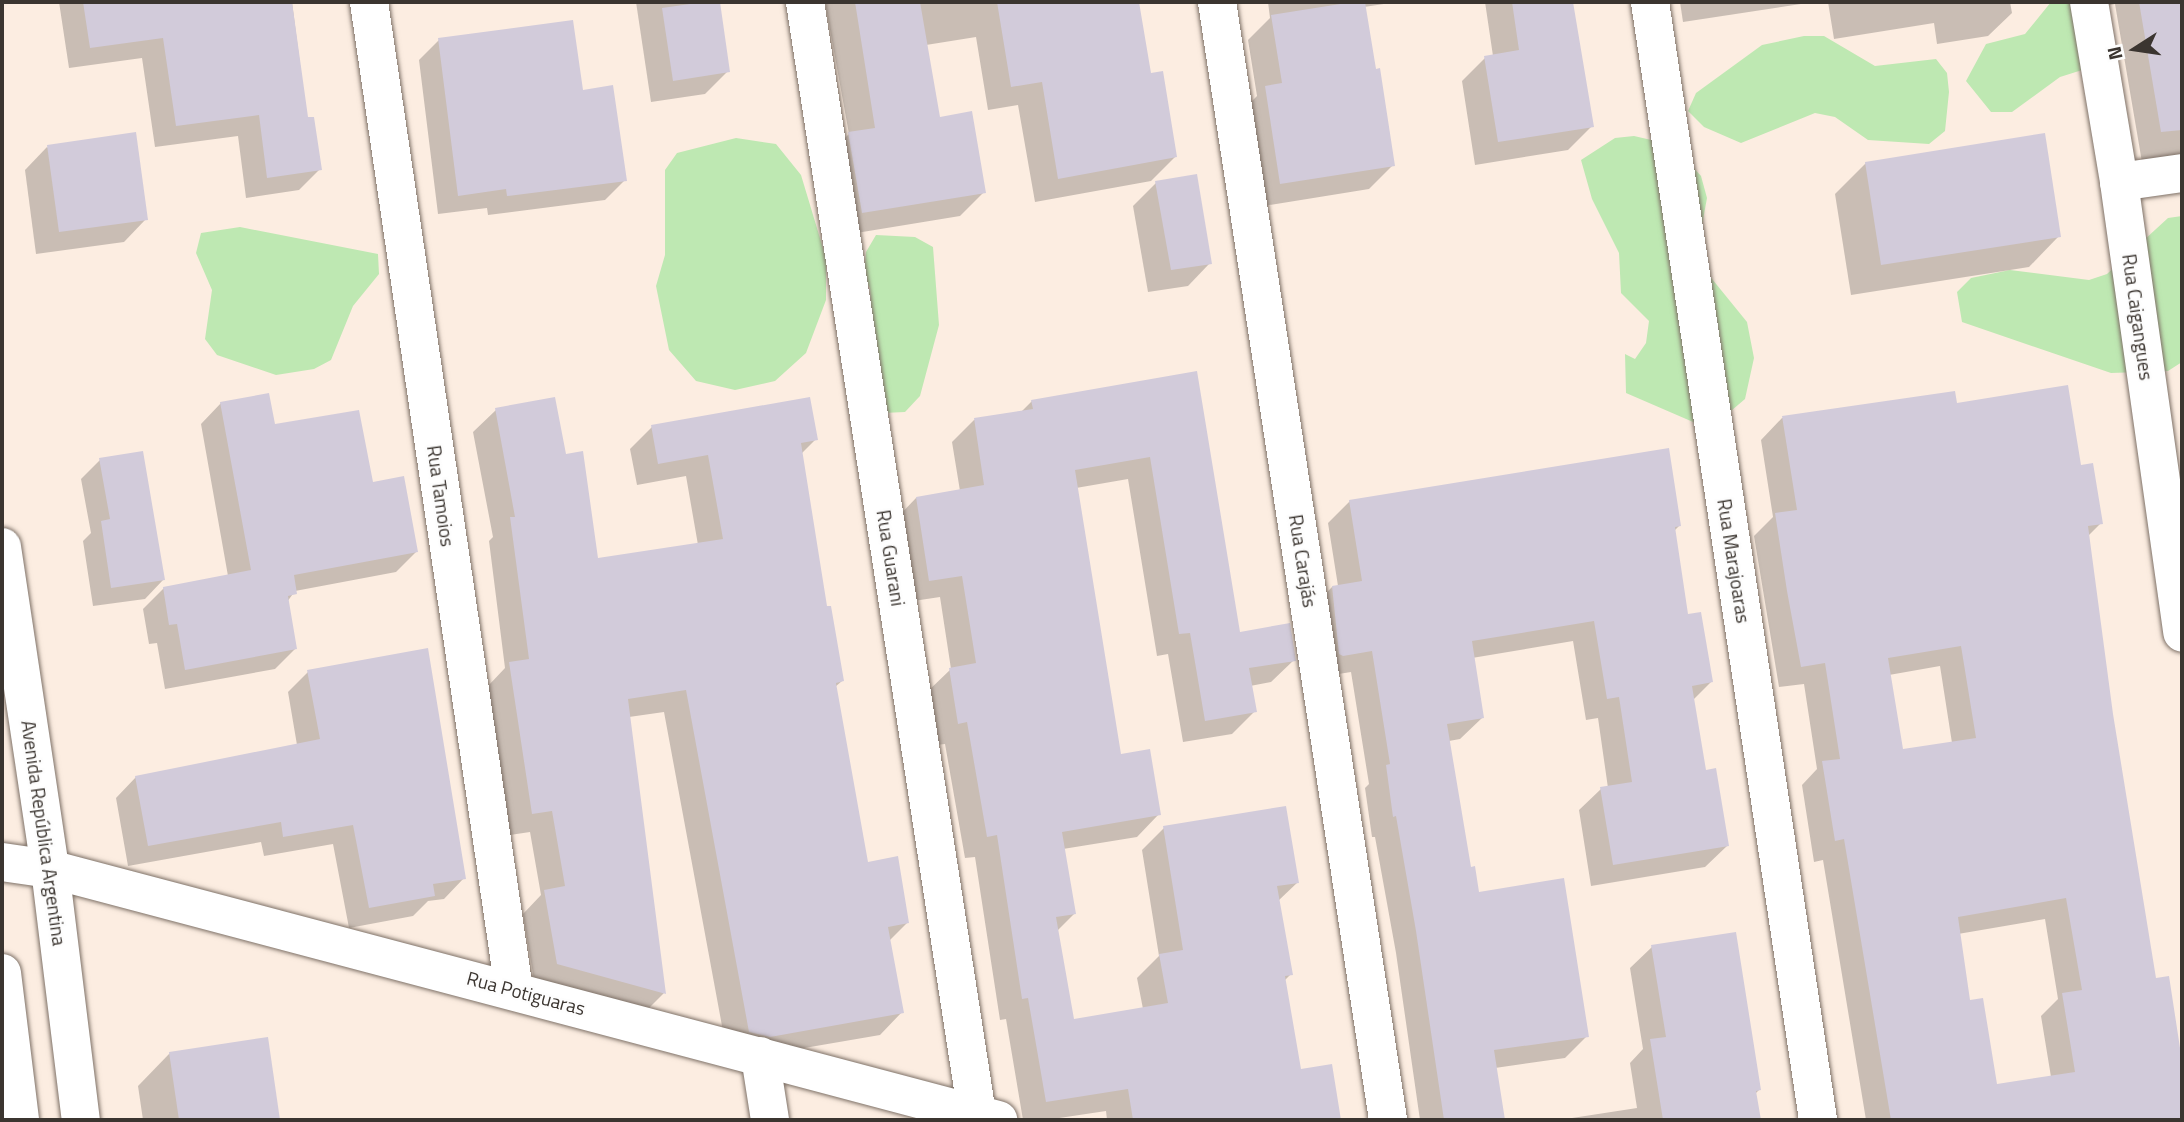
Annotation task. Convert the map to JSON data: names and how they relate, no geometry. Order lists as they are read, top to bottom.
{
  "streets": {
    "street": [
      "Rua Caigangues",
      "Rua Tamoios",
      "Rua Guarani",
      "Rua Carajás",
      "Rua Marajoaras",
      "Avenida República Argentina",
      "Rua Potiguaras"
    ]
  },
  "crossings": [
    ["Rua Tamoios", "Rua Potiguaras"],
    ["Rua Guarani", "Rua Potiguaras"],
    ["Avenida República Argentina", "Rua Potiguaras"]
  ],
  "north": "left"
}
